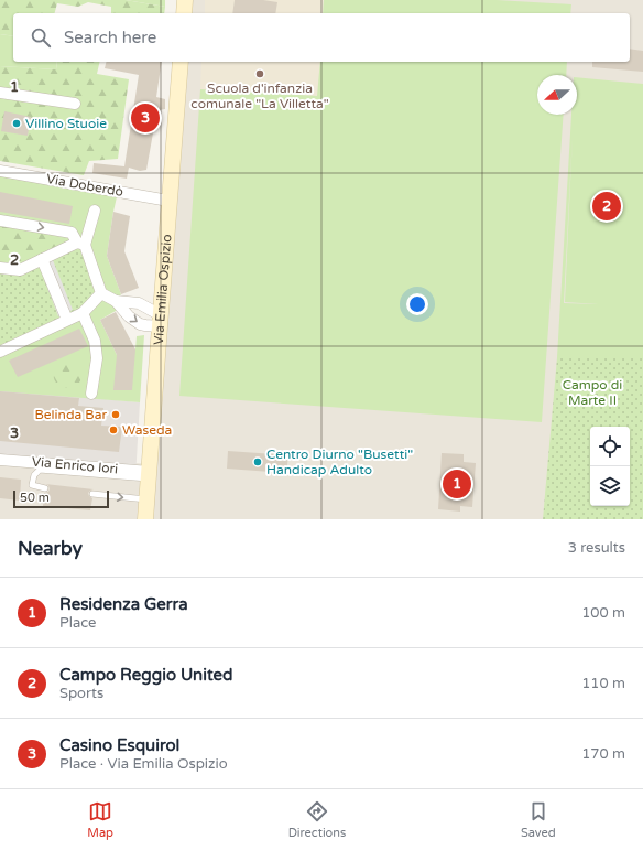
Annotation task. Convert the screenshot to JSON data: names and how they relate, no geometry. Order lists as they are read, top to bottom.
{
  "streets": {
    "main road": ["Via Emilia Ospizio"],
    "street": ["Via Doberdò", "Via Enrico Iori"]
  },
  "crossings": [
    ["Via Doberdò", "Via Emilia Ospizio"],
    ["Via Emilia Ospizio", "Via Enrico Iori"]
  ],
  "parks": ["Campo di Marte II"],
  "places": [
    "Scuola d'infanzia comunale \"La Villetta\"",
    "Villino Stuoie",
    "Belinda Bar",
    "Waseda",
    "Centro Diurno \"Busetti\" Handicap Adulto"
  ],
  "scale_bar": "50 m",
  "north": "left",
  "page": {
    "search": "Search here",
    "pins": ["3", "2", "1"],
    "scale": "50 m",
    "heading": ["Nearby", "3 results"],
    "list": [
      {
        "mark": "1",
        "name": "Residenza Gerra",
        "note": "Place",
        "value": "100 m"
      },
      {
        "mark": "2",
        "name": "Campo Reggio United",
        "note": "Sports",
        "value": "110 m"
      },
      {
        "mark": "3",
        "name": "Casino Esquirol",
        "note": "Place · Via Emilia Ospizio",
        "value": "170 m"
      }
    ],
    "nav": ["Map", "Directions", "Saved"]
  },
  "grid": {
    "rows": ["1", "2", "3"]
  }
}
